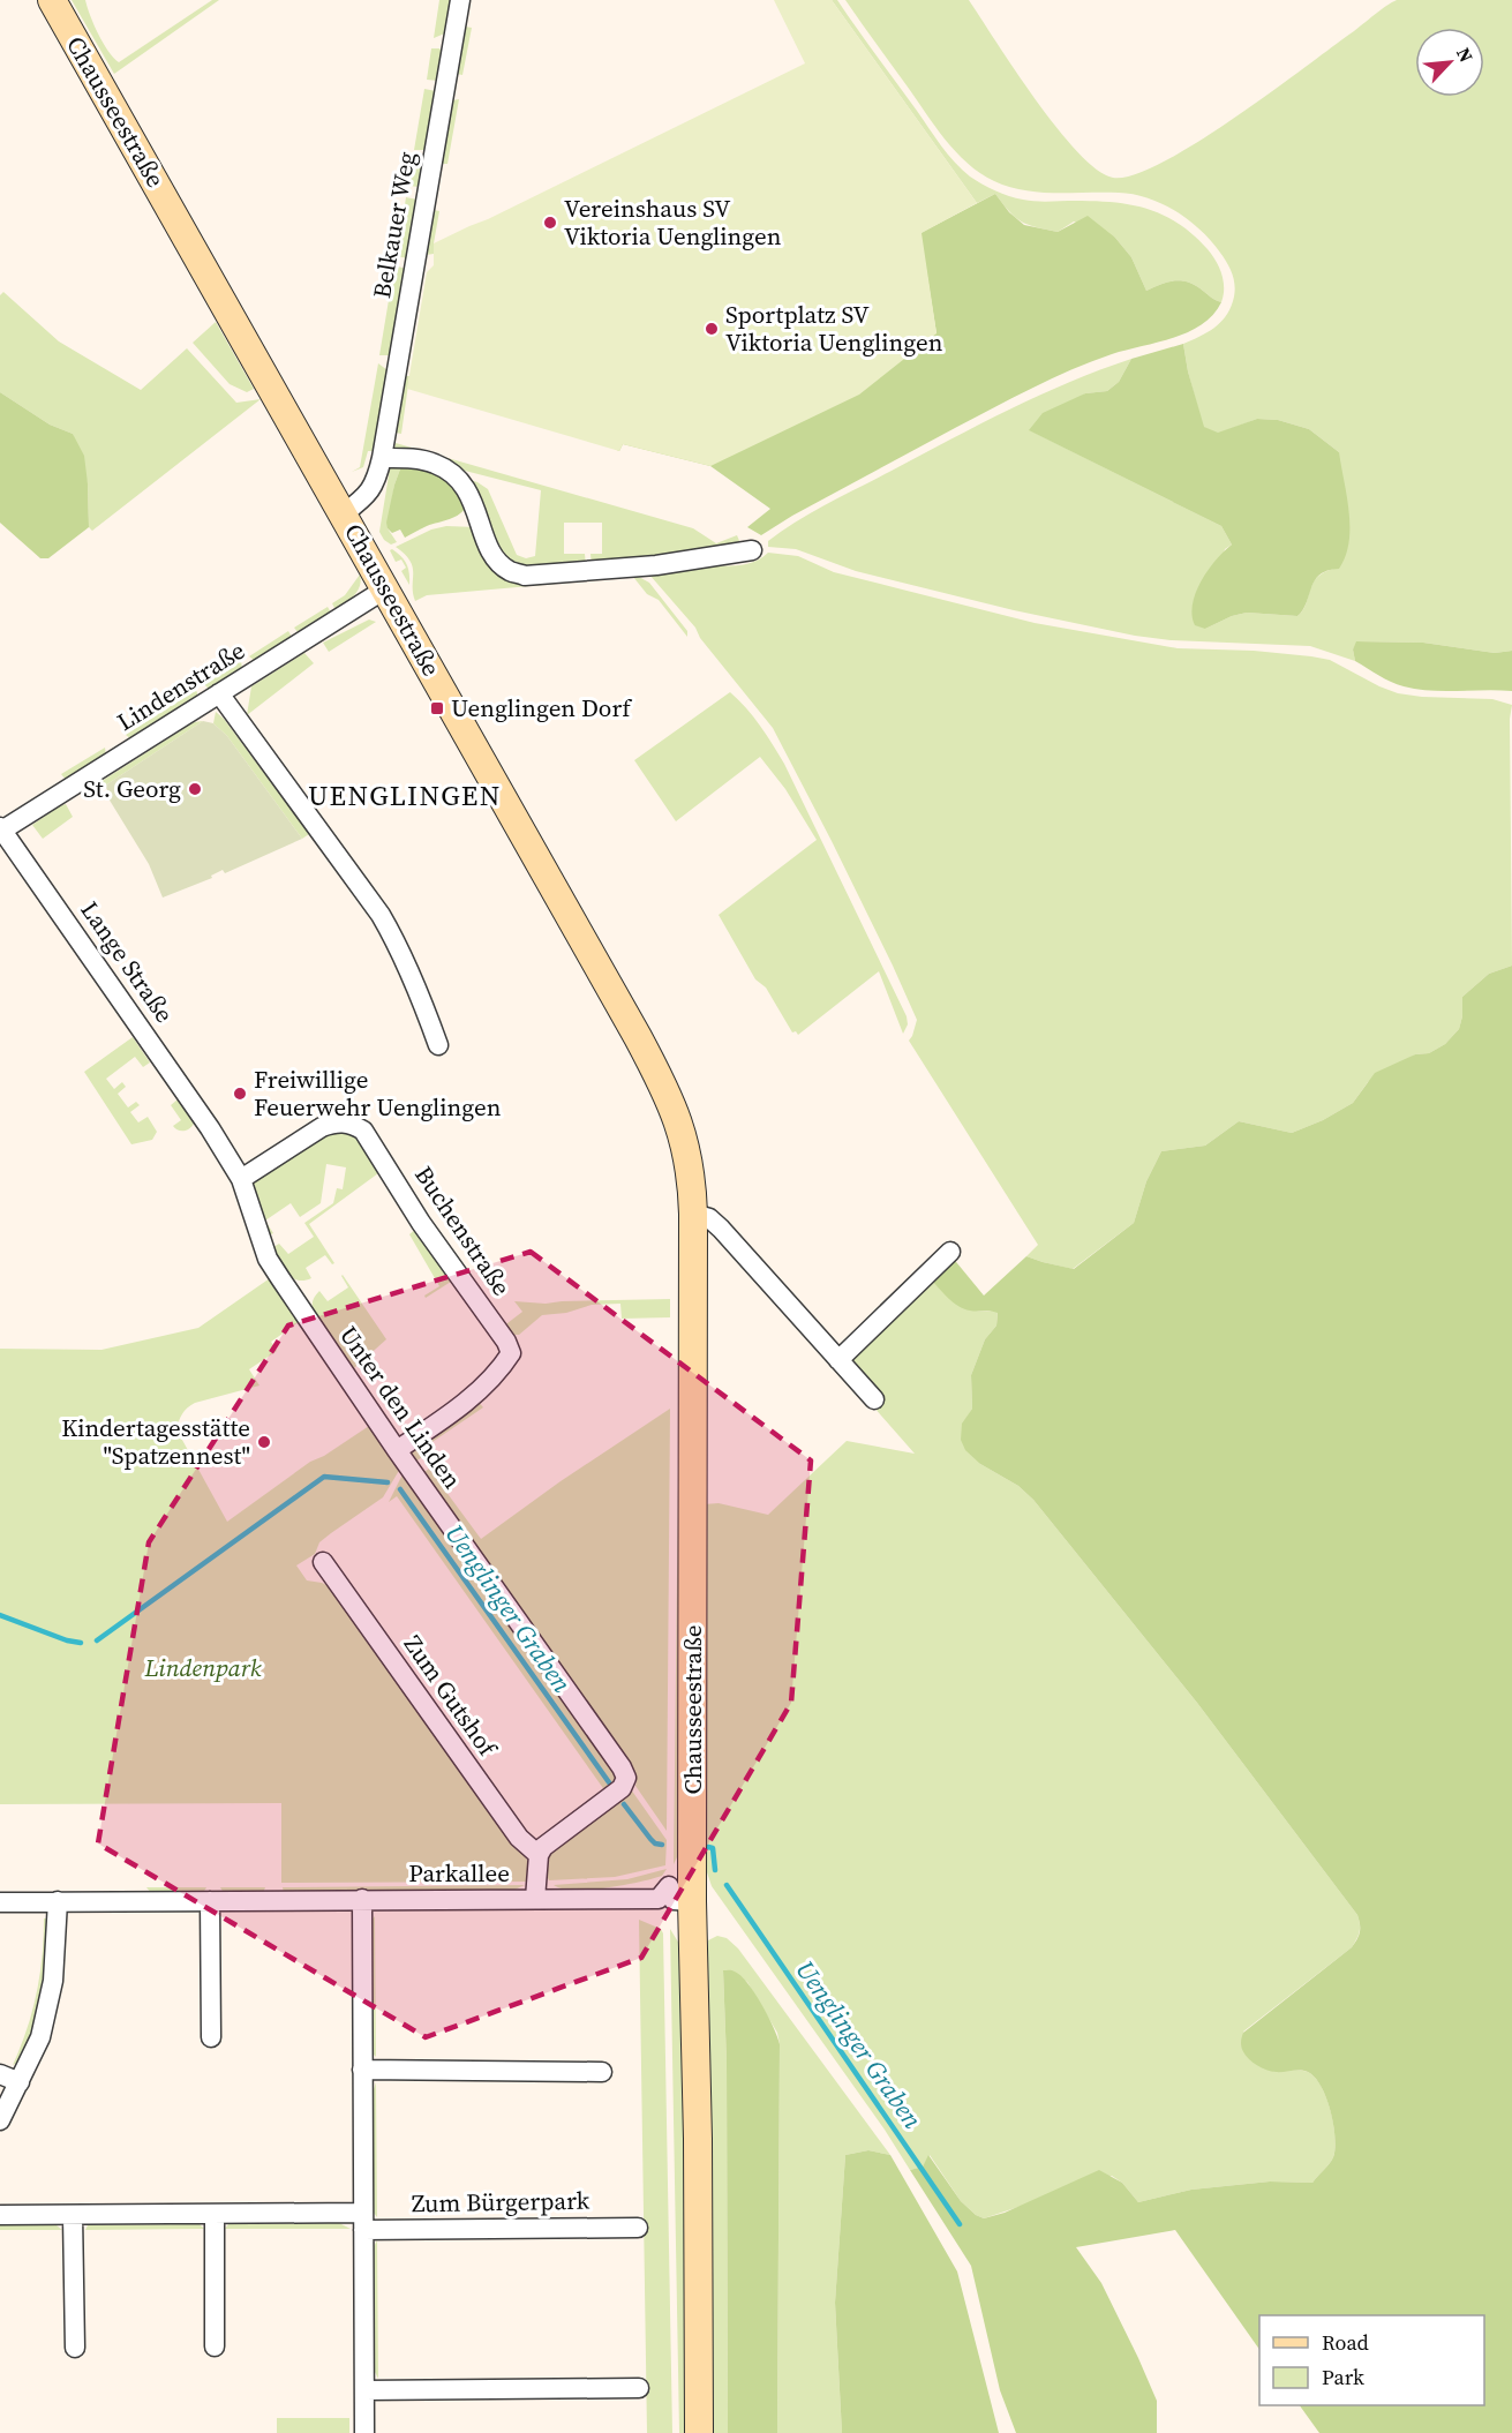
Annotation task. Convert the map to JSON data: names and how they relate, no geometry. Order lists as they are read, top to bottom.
{
  "streets": {
    "main road": ["Chausseestraße"],
    "street": [
      "Belkauer Weg",
      "Lindenstraße",
      "Lange Straße",
      "Buchenstraße",
      "Unter den Linden",
      "Zum Gutshof",
      "Parkallee",
      "Zum Bürgerpark"
    ]
  },
  "crossings": [
    ["Chausseestraße", "Belkauer Weg"],
    ["Chausseestraße", "Lindenstraße"],
    ["Chausseestraße", "Parkallee"],
    ["Lindenstraße", "Lange Straße"],
    ["Lange Straße", "Unter den Linden"],
    ["Buchenstraße", "Unter den Linden"],
    ["Unter den Linden", "Zum Gutshof"]
  ],
  "districts": ["UENGLINGEN"],
  "water": ["Uenglinger Graben"],
  "parks": ["Lindenpark"],
  "places": {
    "other": [
      "Vereinshaus SV Viktoria Uenglingen",
      "Sportplatz SV Viktoria Uenglingen",
      "St. Georg",
      "Freiwillige Feuerwehr Uenglingen",
      "Kindertagesstätte \"Spatzennest\""
    ],
    "transit": ["Uenglingen Dorf"]
  },
  "legend": ["Road", "Park"],
  "north": "top right"
}
